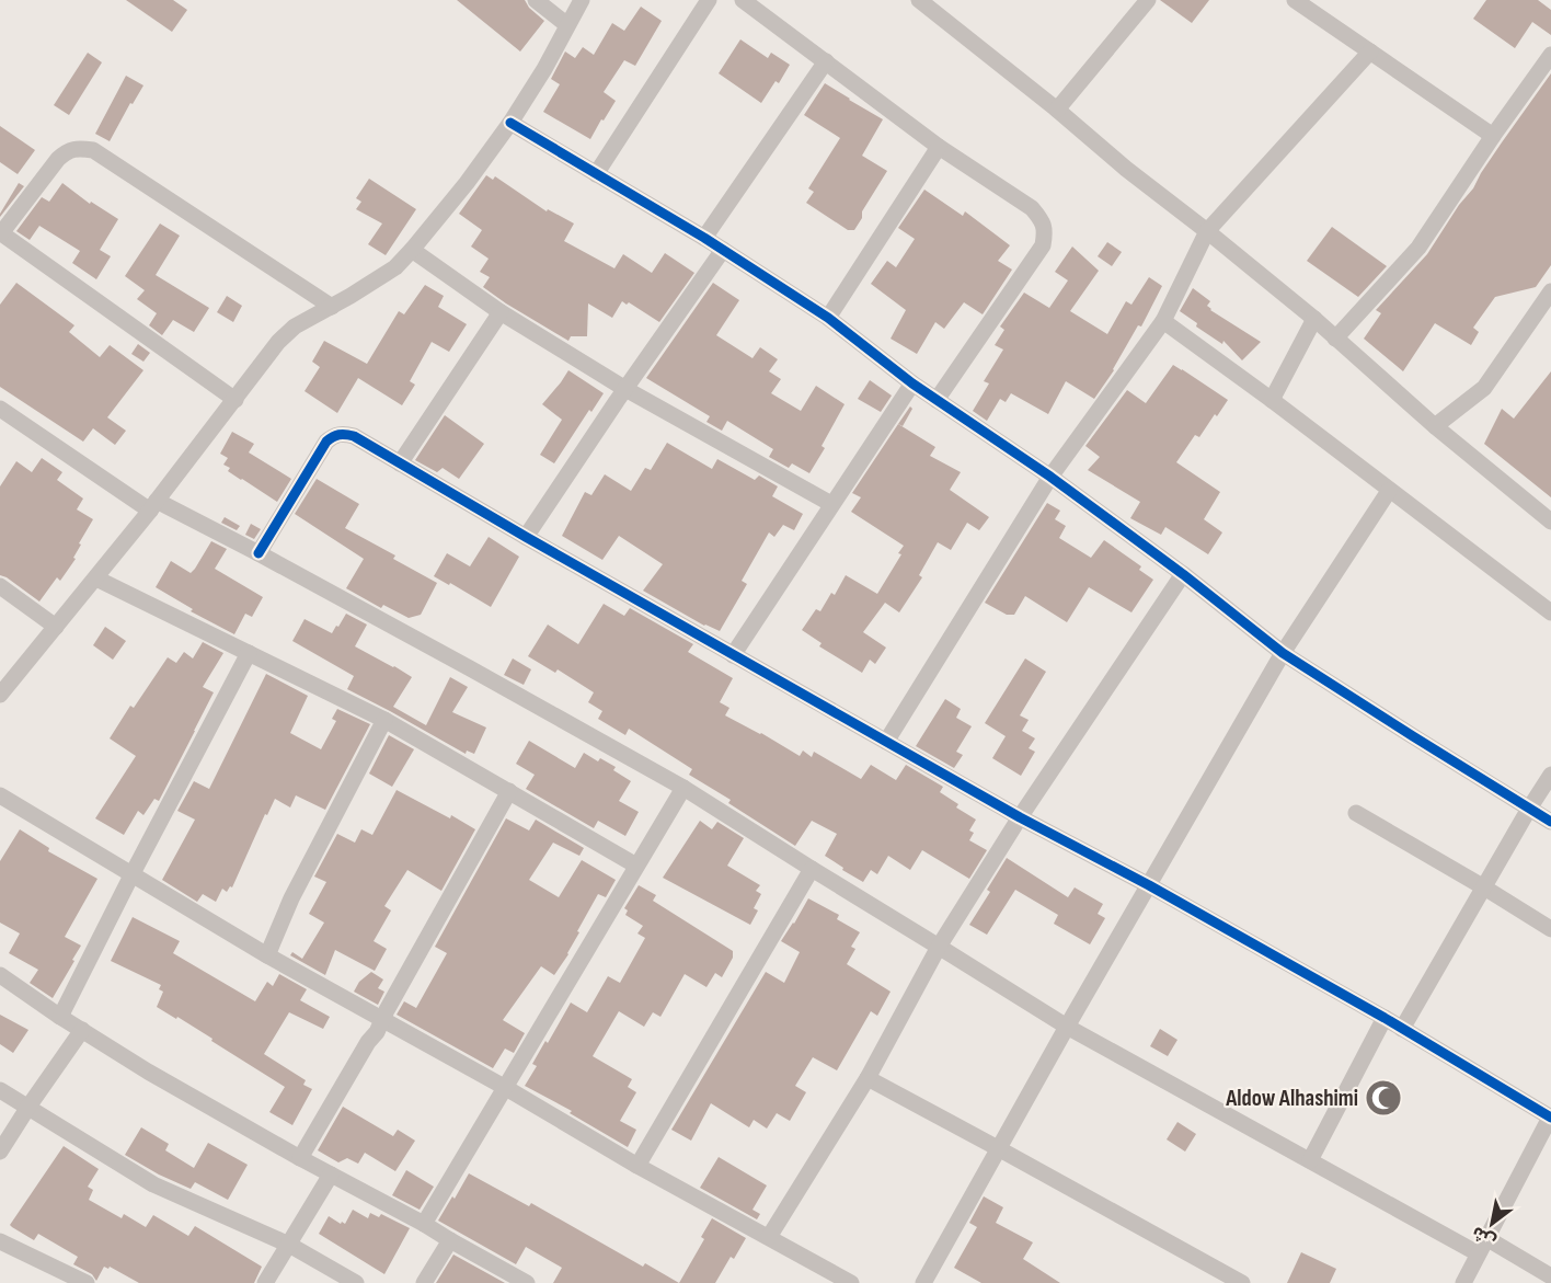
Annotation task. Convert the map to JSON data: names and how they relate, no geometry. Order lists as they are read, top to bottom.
{
  "places": {
    "mosque": ["Aldow Alhashimi"]
  },
  "north": "bottom left"
}
